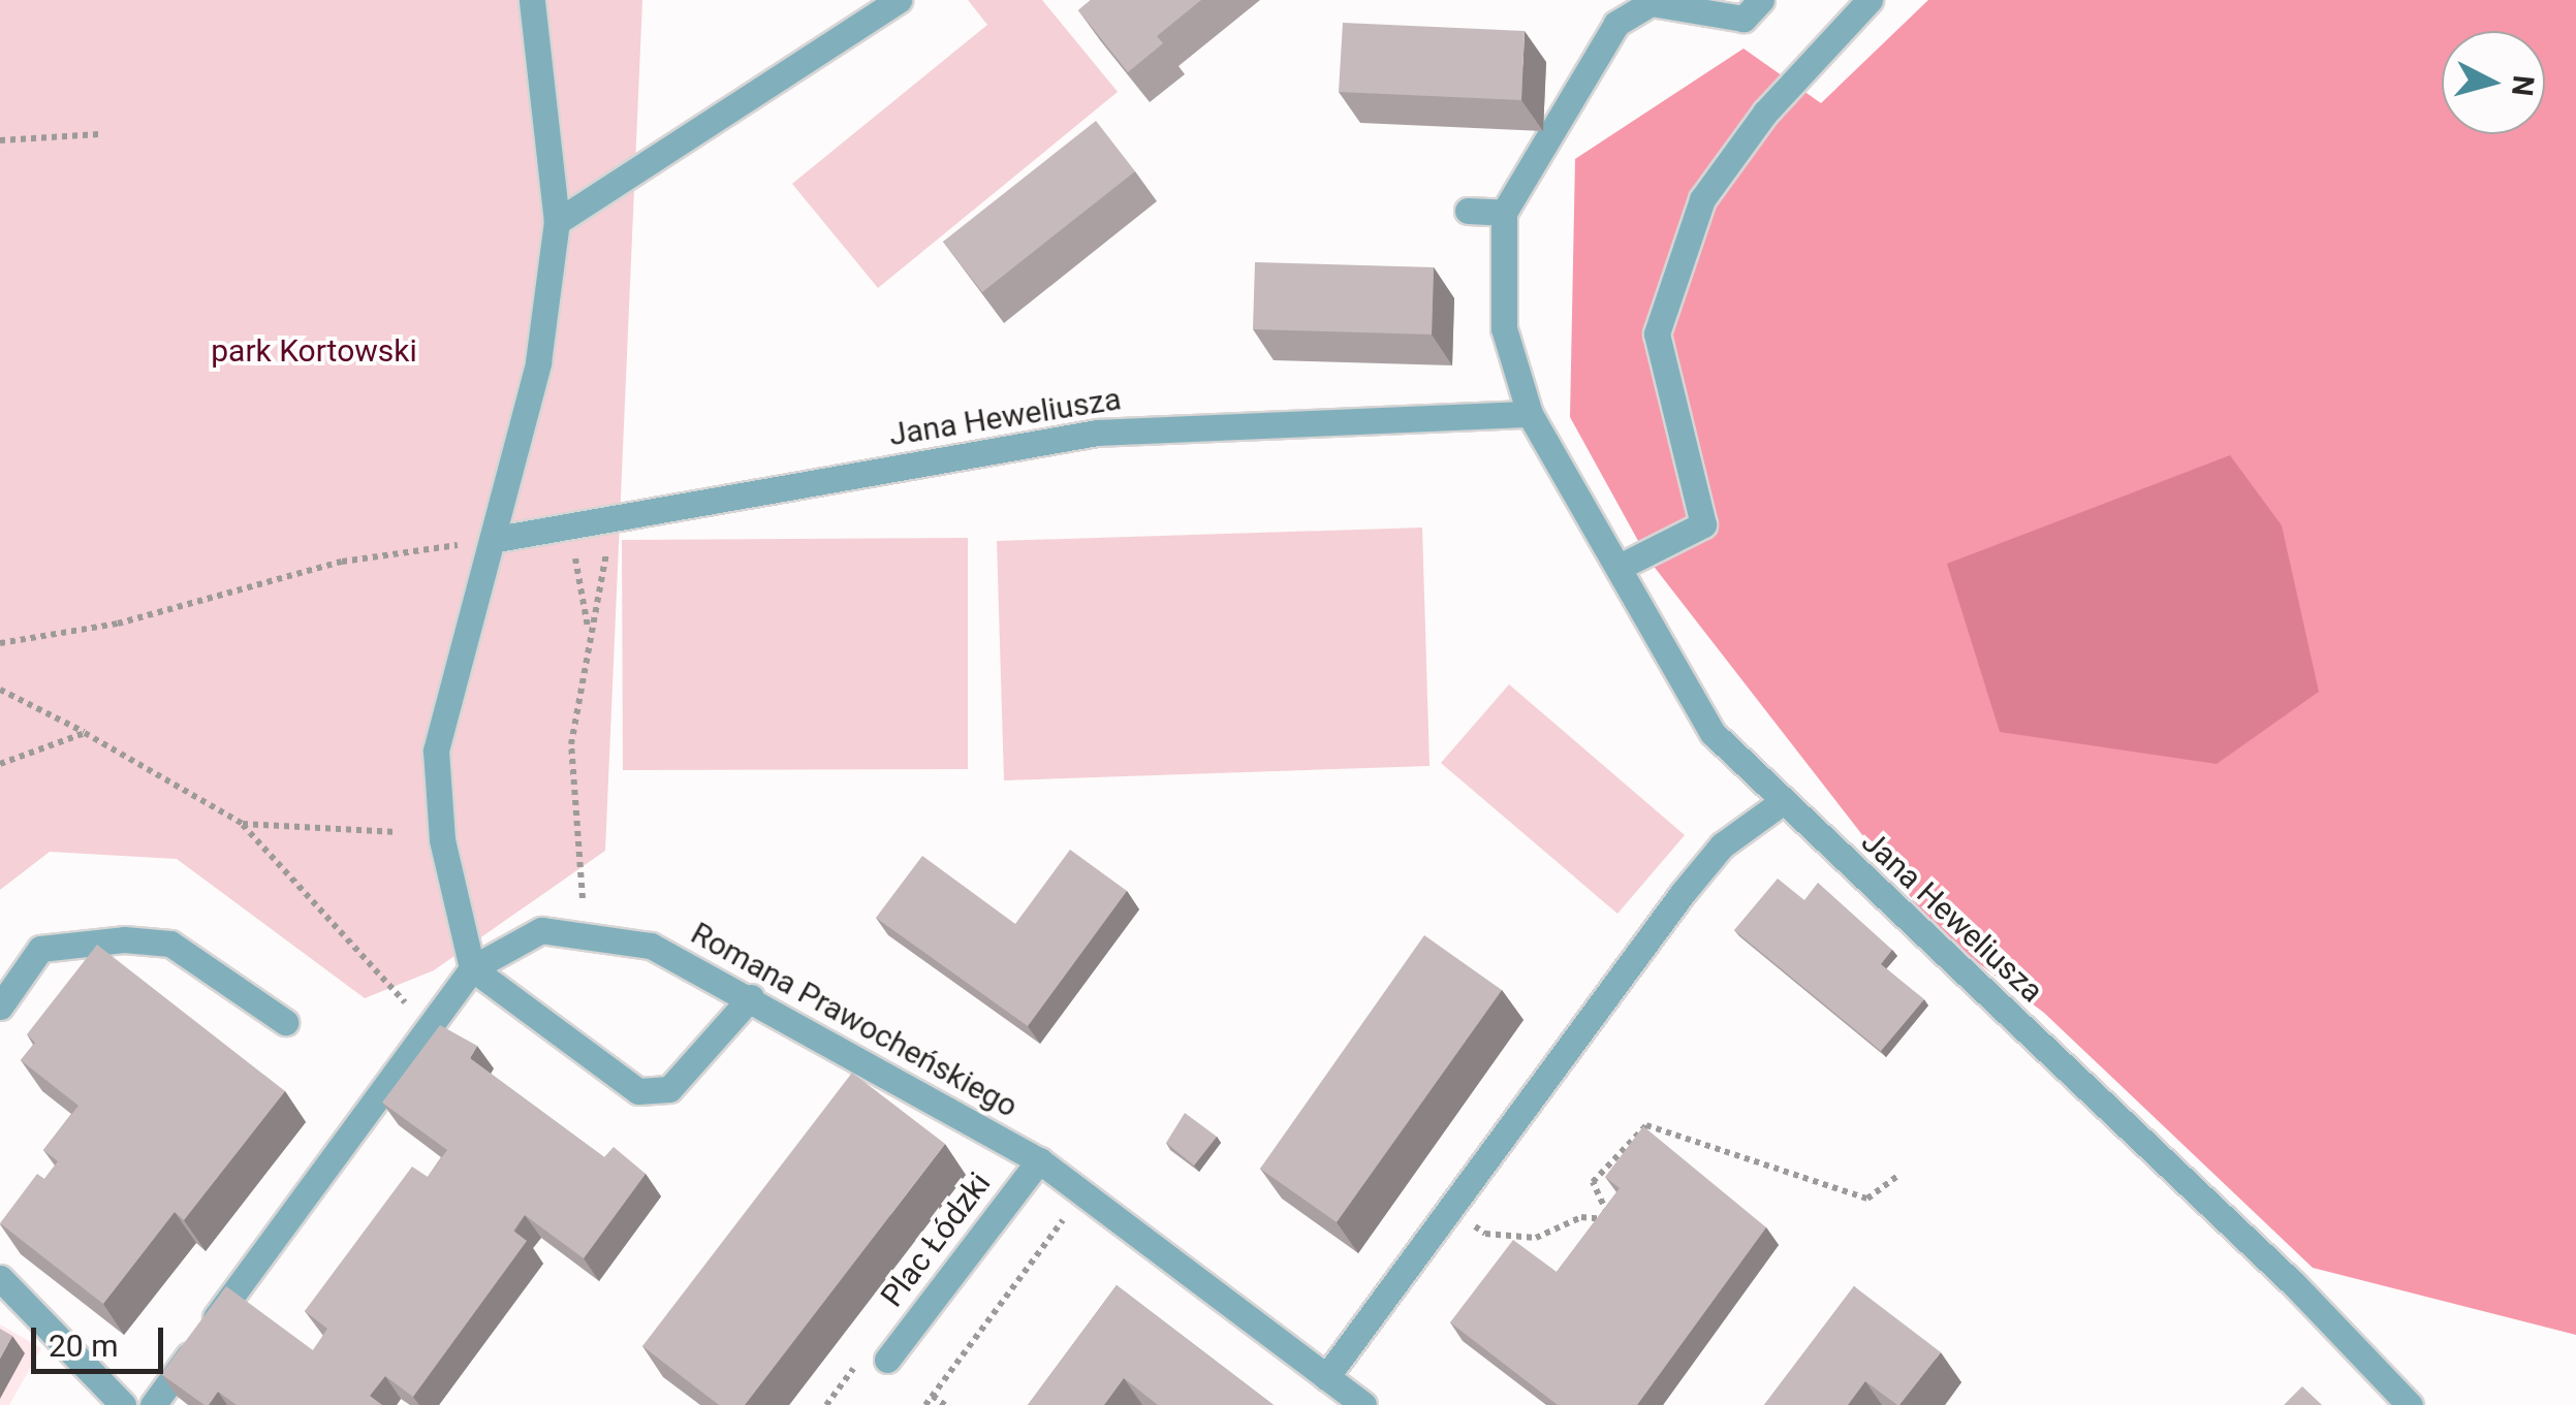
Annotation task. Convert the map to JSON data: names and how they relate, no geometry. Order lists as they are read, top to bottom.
{
  "streets": {
    "street": ["Jana Heweliusza", "Romana Prawocheńskiego", "Plac Łódzki"]
  },
  "crossings": [
    ["Romana Prawocheńskiego", "Plac Łódzki"]
  ],
  "parks": ["park Kortowski"],
  "scale_bar": "20 m",
  "north": "right"
}
